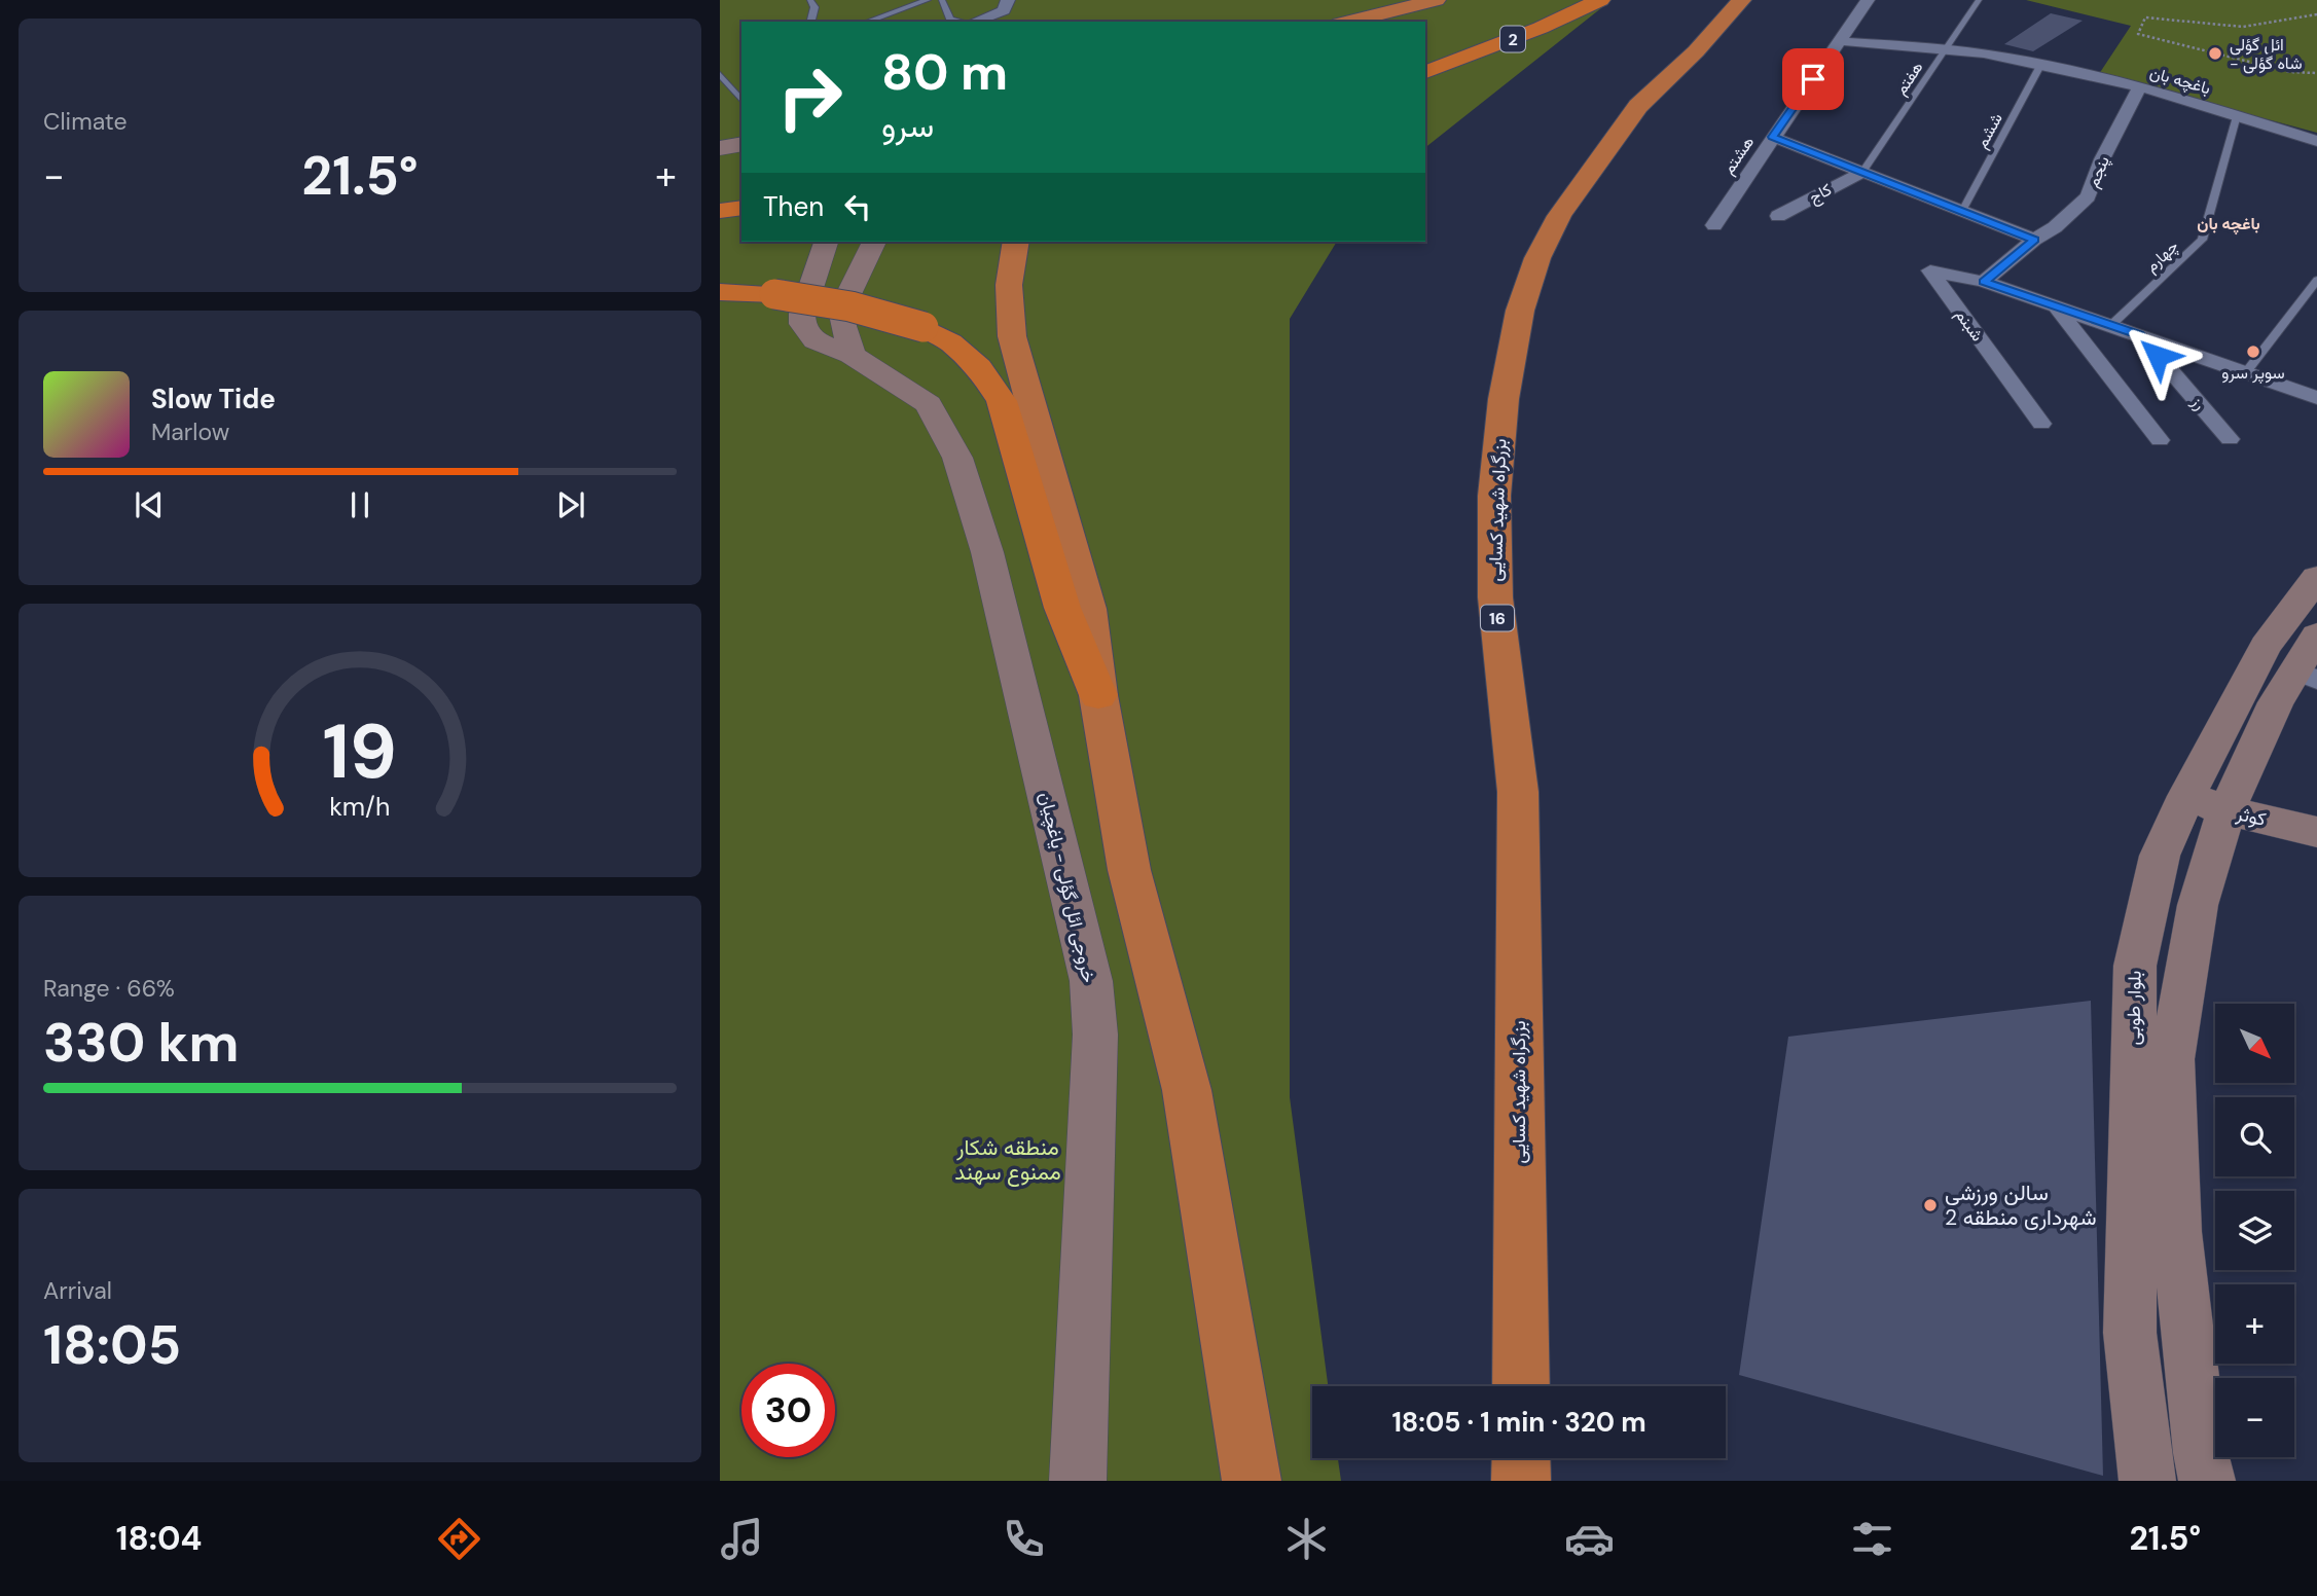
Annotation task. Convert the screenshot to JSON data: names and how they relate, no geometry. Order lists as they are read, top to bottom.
{
  "streets": {
    "highway": ["2", "بزرگراه شهید کسایی", "16"],
    "main road": ["کوثر", "خروجی ائل گؤلی - یاغچیان", "بلوار طوبی"],
    "street": [
      "باغچه بان",
      "هشتم",
      "پنجم",
      "کاج",
      "شبنم",
      "رز"
    ],
    "lane": ["هفتم", "ششم", "چهارم"]
  },
  "crossings": [
    ["هفتم", "باغچه بان"],
    ["هفتم", "کاج"],
    ["باغچه بان", "ششم"],
    ["باغچه بان", "هشتم"],
    ["باغچه بان", "پنجم"],
    ["باغچه بان", "چهارم"],
    ["پنجم", "شبنم"],
    ["کوثر", "بلوار طوبی"]
  ],
  "districts": ["باغچه بان"],
  "parks": ["منطقه شکار ممنوع سهند"],
  "places": ["ائل گؤلی - شاه گؤلی", "سوپر سرو", "سالن ورزشی شهرداری منطقه 2"],
  "north": "bottom right",
  "page": {
    "tile": [
      "Climate",
      ["Range · 66%", "330 km"],
      ["Arrival", "18:05"]
    ],
    "turn": ["80 m", "سرو"],
    "heat": ["−", "21.5°", "+"],
    "then": "Then",
    "song": ["Slow Tide", "Marlow"],
    "map_buttons": ["+", "−"],
    "limit": "30",
    "trip": "18:05 · 1 min · 320 m",
    "tabs": ["18:04", "21.5°"],
    "gauge": ["19", "km/h"]
  }
}
